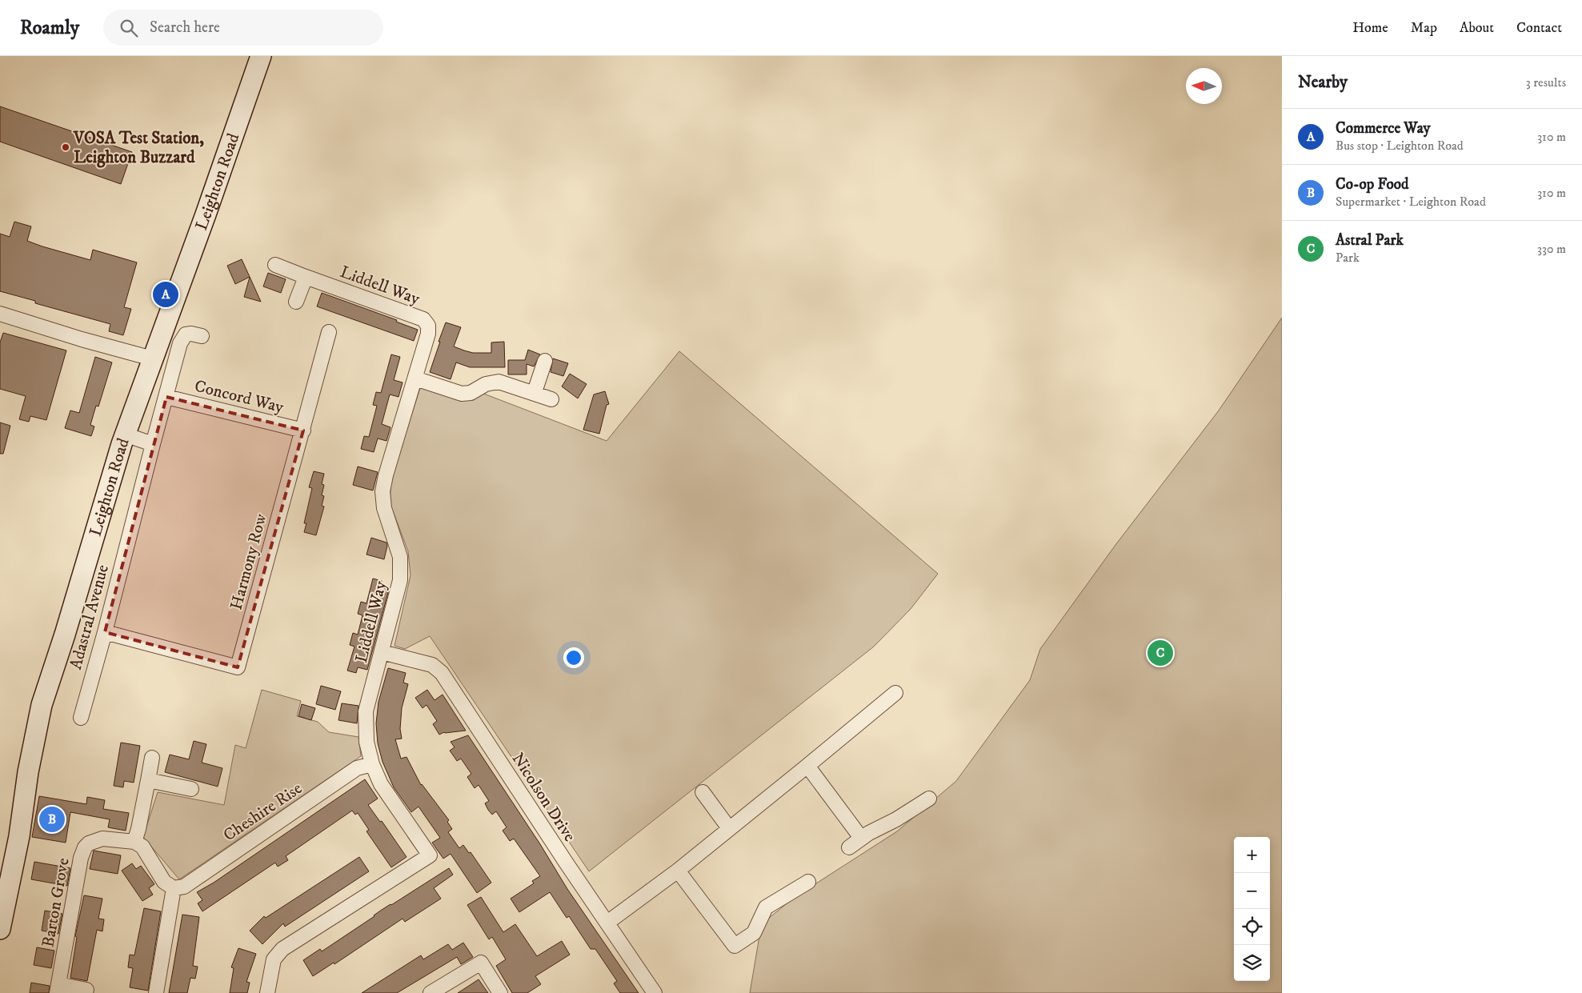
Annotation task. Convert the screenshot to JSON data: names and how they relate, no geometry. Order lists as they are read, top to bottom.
{
  "streets": {
    "street": [
      "Leighton Road",
      "Liddell Way",
      "Concord Way",
      "Harmony Row",
      "Adastral Avenue",
      "Nicolson Drive",
      "Cheshire Rise",
      "Barton Grove"
    ]
  },
  "crossings": [
    ["Liddell Way", "Nicolson Drive"],
    ["Liddell Way", "Cheshire Rise"],
    ["Concord Way", "Harmony Row"],
    ["Concord Way", "Adastral Avenue"],
    ["Harmony Row", "Adastral Avenue"]
  ],
  "places": ["VOSA Test Station, Leighton Buzzard"],
  "north": "left",
  "page": {
    "header": "Roamly",
    "search": "Search here",
    "nav": [
      "Home",
      "Map",
      "About",
      "Contact"
    ],
    "heading": ["Nearby", "3 results"],
    "list": [
      {
        "mark": "A",
        "name": "Commerce Way",
        "note": "Bus stop · Leighton Road",
        "value": "310 m"
      },
      {
        "mark": "B",
        "name": "Co-op Food",
        "note": "Supermarket · Leighton Road",
        "value": "310 m"
      },
      {
        "mark": "C",
        "name": "Astral Park",
        "note": "Park",
        "value": "330 m"
      }
    ],
    "pins": ["A", "C", "B"],
    "map_buttons": ["+", "−"]
  }
}
